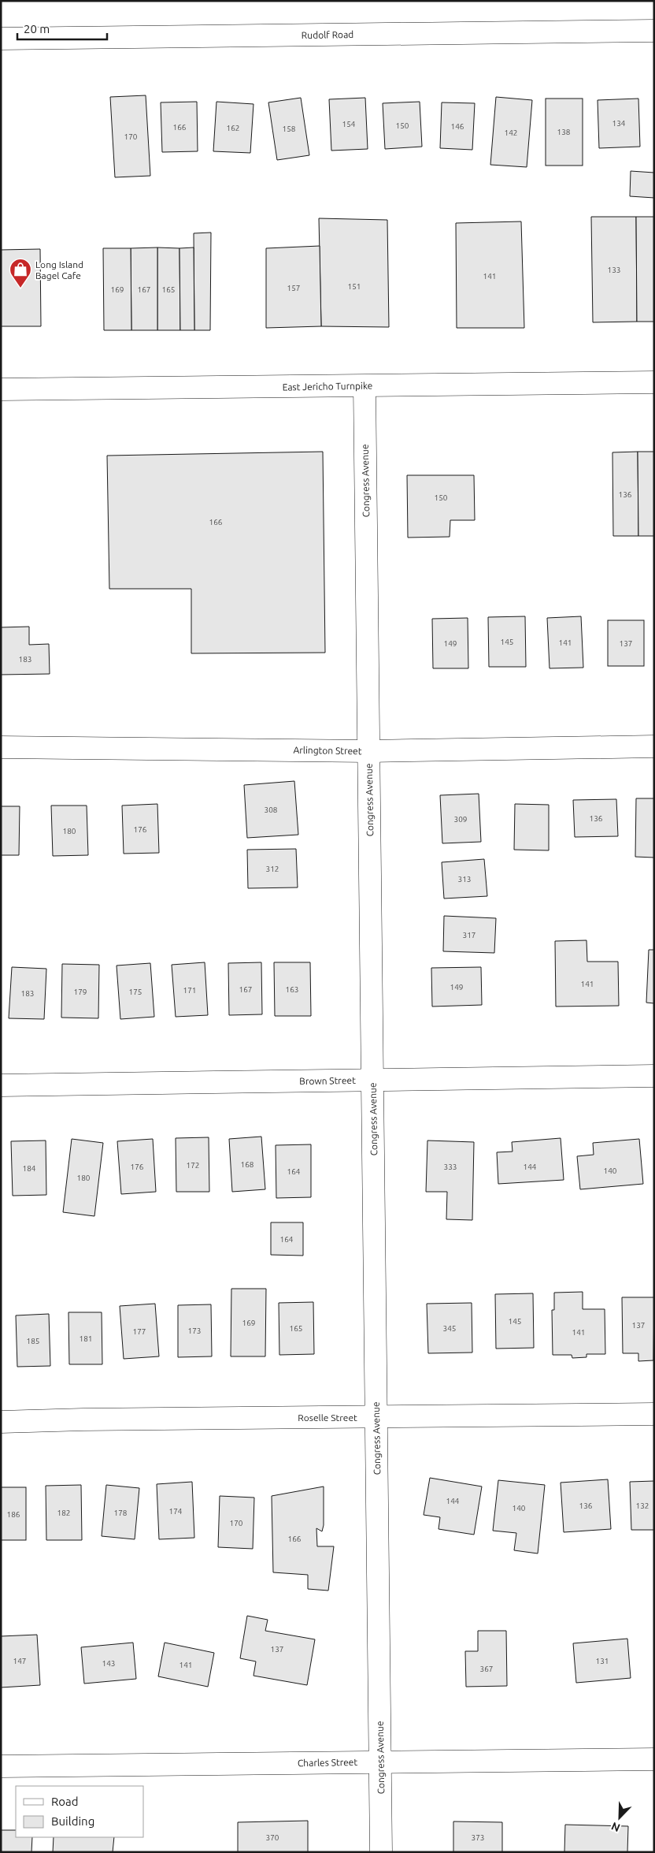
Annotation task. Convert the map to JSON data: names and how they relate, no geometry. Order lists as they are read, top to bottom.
{
  "streets": {
    "street": [
      "Rudolf Road",
      "East Jericho Turnpike",
      "Congress Avenue",
      "Arlington Street",
      "Brown Street",
      "Roselle Street",
      "Charles Street"
    ]
  },
  "crossings": [
    ["East Jericho Turnpike", "Congress Avenue"],
    ["Congress Avenue", "Arlington Street"],
    ["Congress Avenue", "Brown Street"],
    ["Congress Avenue", "Roselle Street"],
    ["Congress Avenue", "Charles Street"]
  ],
  "places": {
    "shop": ["Long Island Bagel Cafe"]
  },
  "house_numbers": [
    "134",
    "154",
    "150",
    "146",
    "166",
    "162",
    "158",
    "138",
    "142",
    "170",
    "133",
    "141",
    "151",
    "157",
    "169",
    "167",
    "165",
    "136",
    "150",
    "166",
    "145",
    "141",
    "149",
    "137",
    "183",
    "308",
    "136",
    "309",
    "176",
    "180",
    "312",
    "313",
    "317",
    "141",
    "149",
    "167",
    "163",
    "171",
    "179",
    "175",
    "183",
    "168",
    "172",
    "176",
    "333",
    "144",
    "184",
    "140",
    "164",
    "180",
    "164",
    "145",
    "169",
    "137",
    "165",
    "345",
    "173",
    "177",
    "141",
    "181",
    "185",
    "144",
    "136",
    "132",
    "140",
    "174",
    "182",
    "178",
    "186",
    "170",
    "166",
    "137",
    "147",
    "131",
    "143",
    "141",
    "367",
    "370",
    "373"
  ],
  "legend": ["Road", "Building"],
  "scale_bar": "20 m",
  "north": "bottom left"
}
